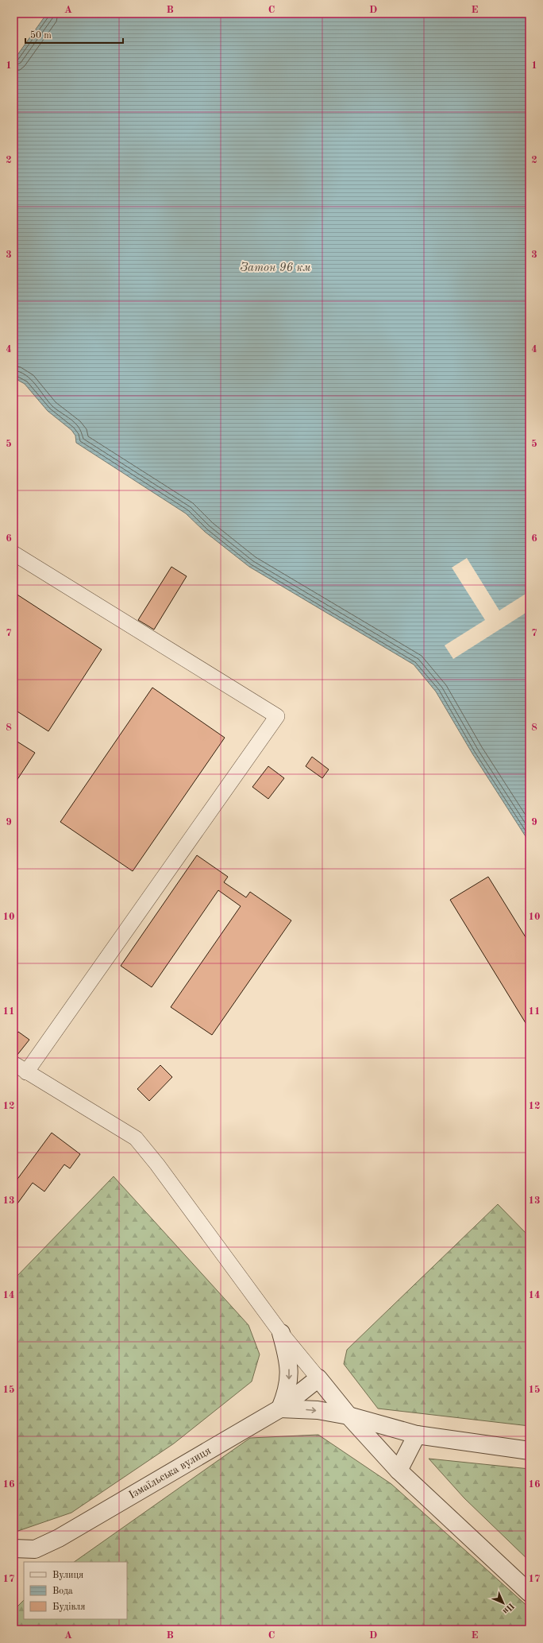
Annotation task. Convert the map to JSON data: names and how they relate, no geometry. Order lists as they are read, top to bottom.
{
  "streets": {
    "street": ["Ізмаїльська вулиця"]
  },
  "water": ["Затон 96 км"],
  "legend": ["Вулиця", "Вода", "Будівля"],
  "scale_bar": "50 m",
  "north": "bottom right",
  "grid": {
    "columns": [
      "A",
      "B",
      "C",
      "D",
      "E"
    ],
    "rows": [
      "1",
      "2",
      "3",
      "4",
      "5",
      "6",
      "7",
      "8",
      "9",
      "10",
      "11",
      "12",
      "13",
      "14",
      "15",
      "16",
      "17"
    ]
  }
}
